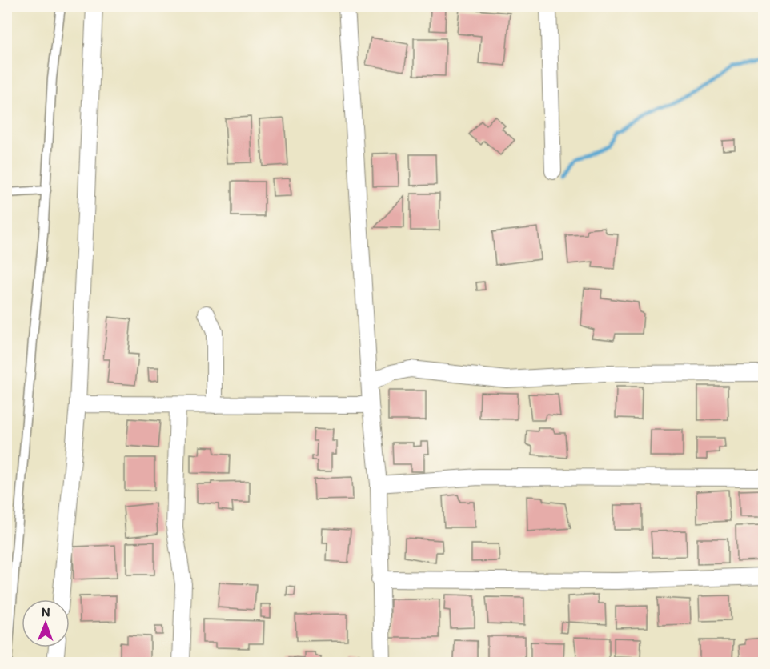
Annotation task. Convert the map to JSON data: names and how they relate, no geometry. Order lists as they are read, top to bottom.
{
  "north": "top"
}
